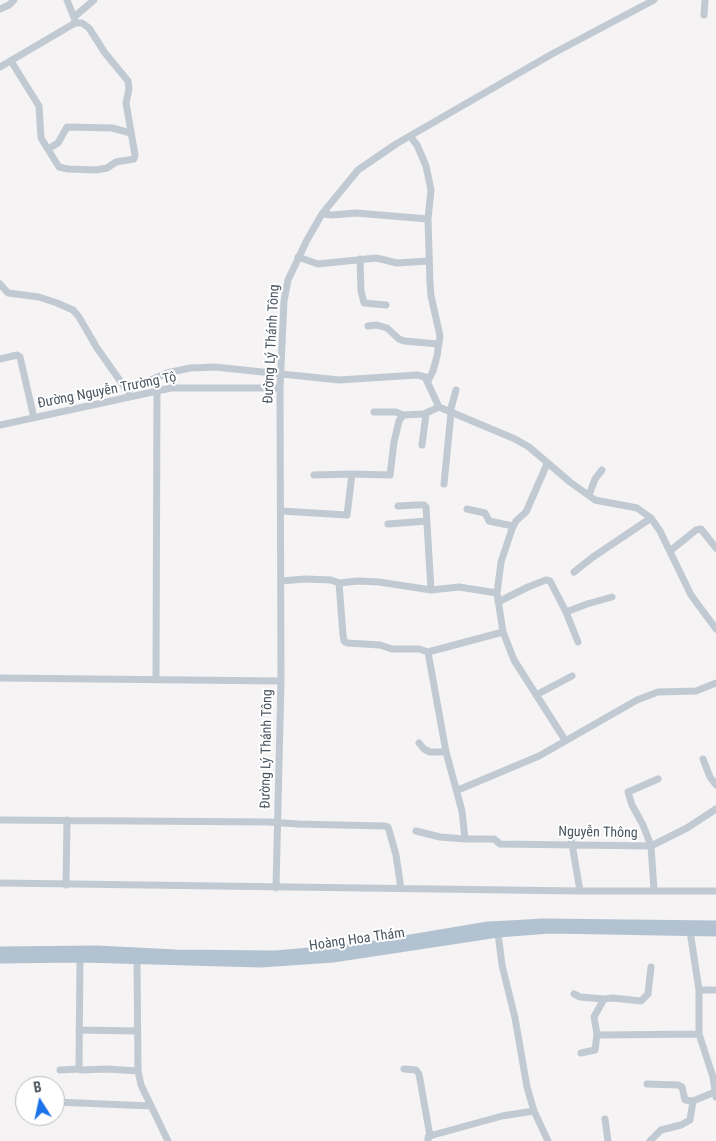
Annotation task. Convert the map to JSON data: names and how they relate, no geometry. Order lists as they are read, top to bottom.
{
  "streets": {
    "main road": ["Hoàng Hoa Thám"],
    "street": ["Đường Lý Thánh Tông", "Đường Nguyễn Trường Tộ", "Nguyễn Thông"]
  },
  "crossings": [
    ["Đường Lý Thánh Tông", "Đường Nguyễn Trường Tộ"]
  ],
  "north": "top"
}
